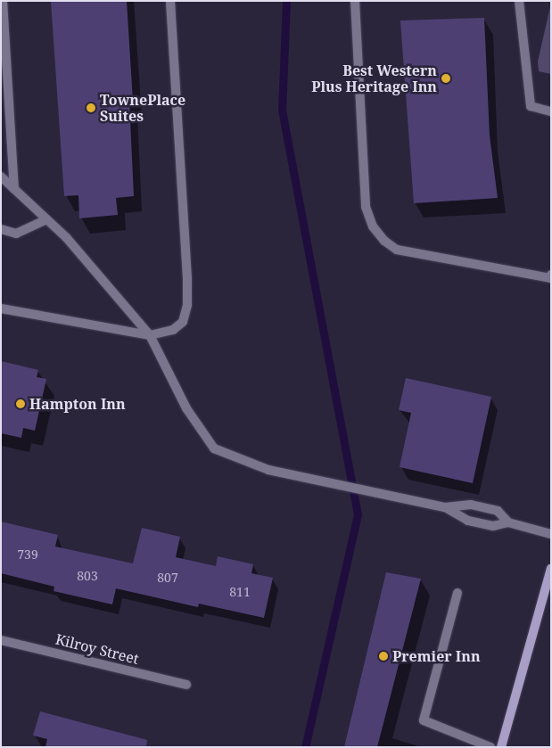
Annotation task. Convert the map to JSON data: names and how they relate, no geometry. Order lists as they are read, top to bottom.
{
  "streets": {
    "street": ["Kilroy Street"]
  },
  "places": [
    "Best Western Plus Heritage Inn",
    "TownePlace Suites",
    "Hampton Inn",
    "Premier Inn"
  ],
  "house_numbers": [
    "739",
    "803",
    "807",
    "811"
  ]
}
